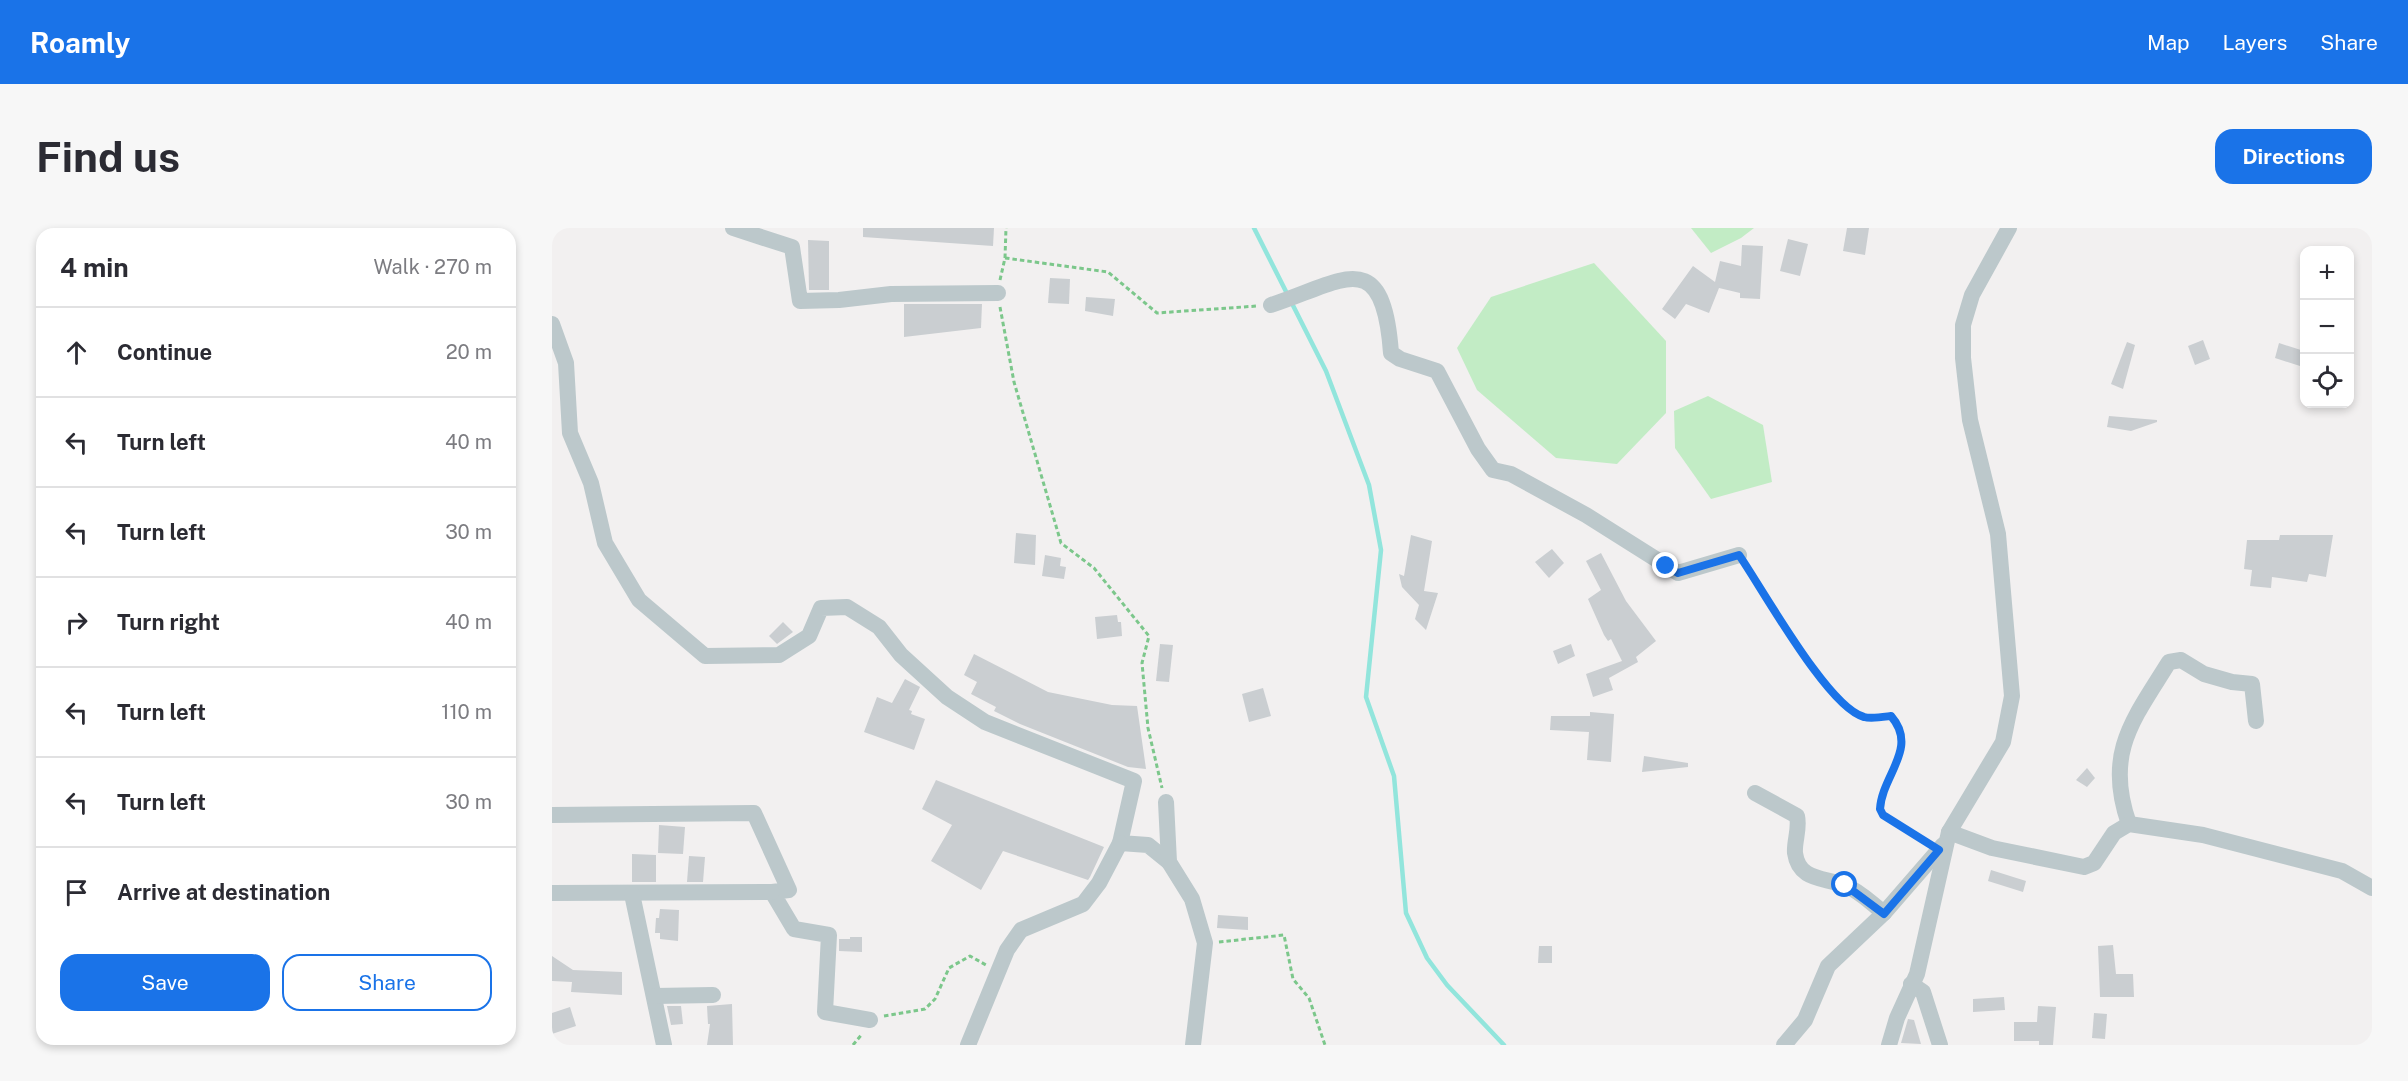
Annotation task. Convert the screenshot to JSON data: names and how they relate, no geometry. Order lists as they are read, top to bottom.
{
  "page": {
    "header": "Roamly",
    "nav": ["Map", "Layers", "Share"],
    "buttons": [
      "Directions",
      ["Save", "Share"]
    ],
    "title": "Find us",
    "heading": ["4 min", "Walk · 270 m"],
    "map_buttons": ["+", "−"],
    "list": [
      ["Continue", "20 m"],
      ["Turn left", "40 m"],
      ["Turn left", "30 m"],
      ["Turn right", "40 m"],
      ["Turn left", "110 m"],
      ["Turn left", "30 m"],
      "Arrive at destination"
    ]
  }
}
